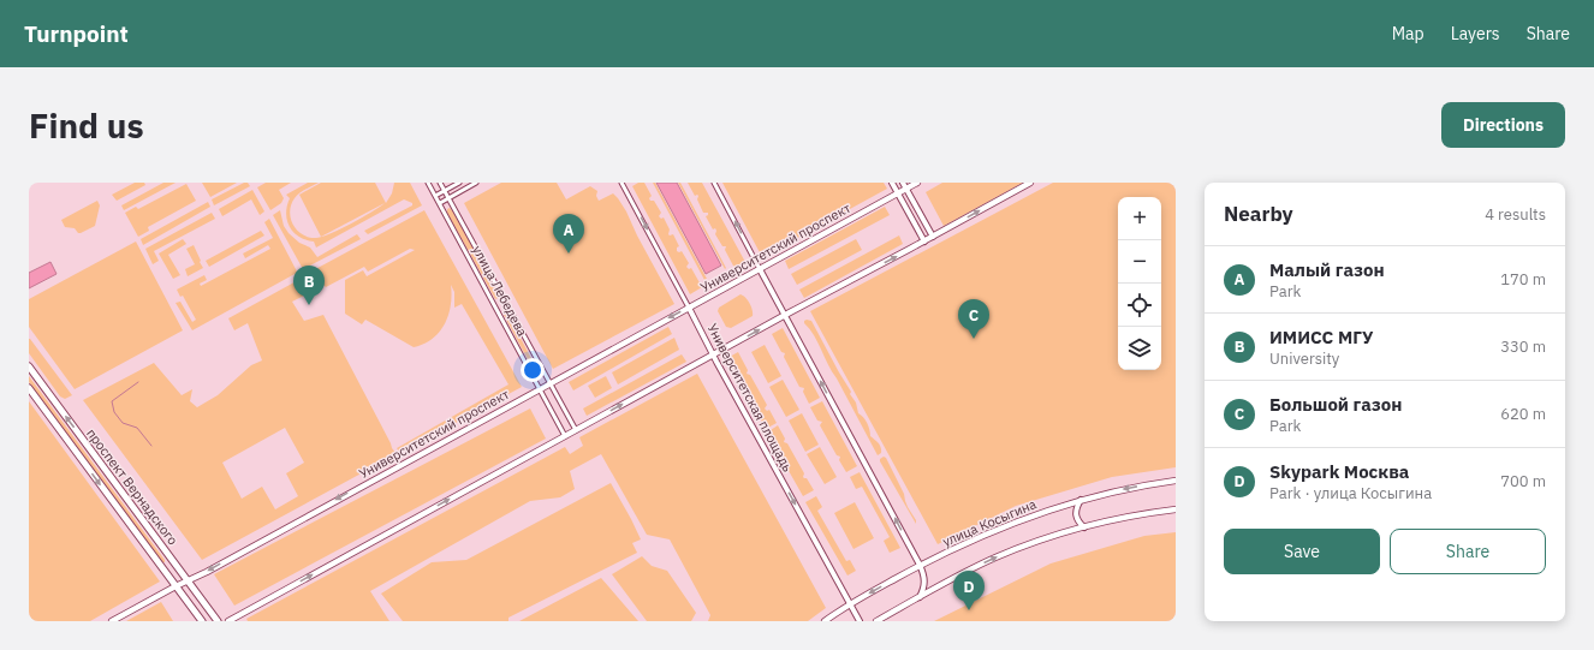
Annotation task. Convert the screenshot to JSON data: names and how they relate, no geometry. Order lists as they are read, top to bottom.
{
  "streets": {
    "main road": ["Университетский проспект", "проспект Вернадского", "улица Косыгина"],
    "street": ["улица Лебедева", "Университетская площадь"]
  },
  "crossings": [
    ["Университетский проспект", "улица Лебедева"],
    ["Университетский проспект", "Университетская площадь"],
    ["Университетский проспект", "проспект Вернадского"],
    ["Университетская площадь", "улица Косыгина"]
  ],
  "one_way": ["Университетский проспект", "Университетская площадь"],
  "page": {
    "header": "Turnpoint",
    "nav": ["Map", "Layers", "Share"],
    "buttons": [
      "Directions",
      ["Save", "Share"]
    ],
    "title": "Find us",
    "heading": ["Nearby", "4 results"],
    "map_buttons": ["+", "−"],
    "pins": [
      "A",
      "B",
      "C",
      "D"
    ],
    "list": [
      {
        "mark": "A",
        "name": "Малый газон",
        "note": "Park",
        "value": "170 m"
      },
      {
        "mark": "B",
        "name": "ИМИСС МГУ",
        "note": "University",
        "value": "330 m"
      },
      {
        "mark": "C",
        "name": "Большой газон",
        "note": "Park",
        "value": "620 m"
      },
      {
        "mark": "D",
        "name": "Skypark Москва",
        "note": "Park · улица Косыгина",
        "value": "700 m"
      }
    ]
  }
}
